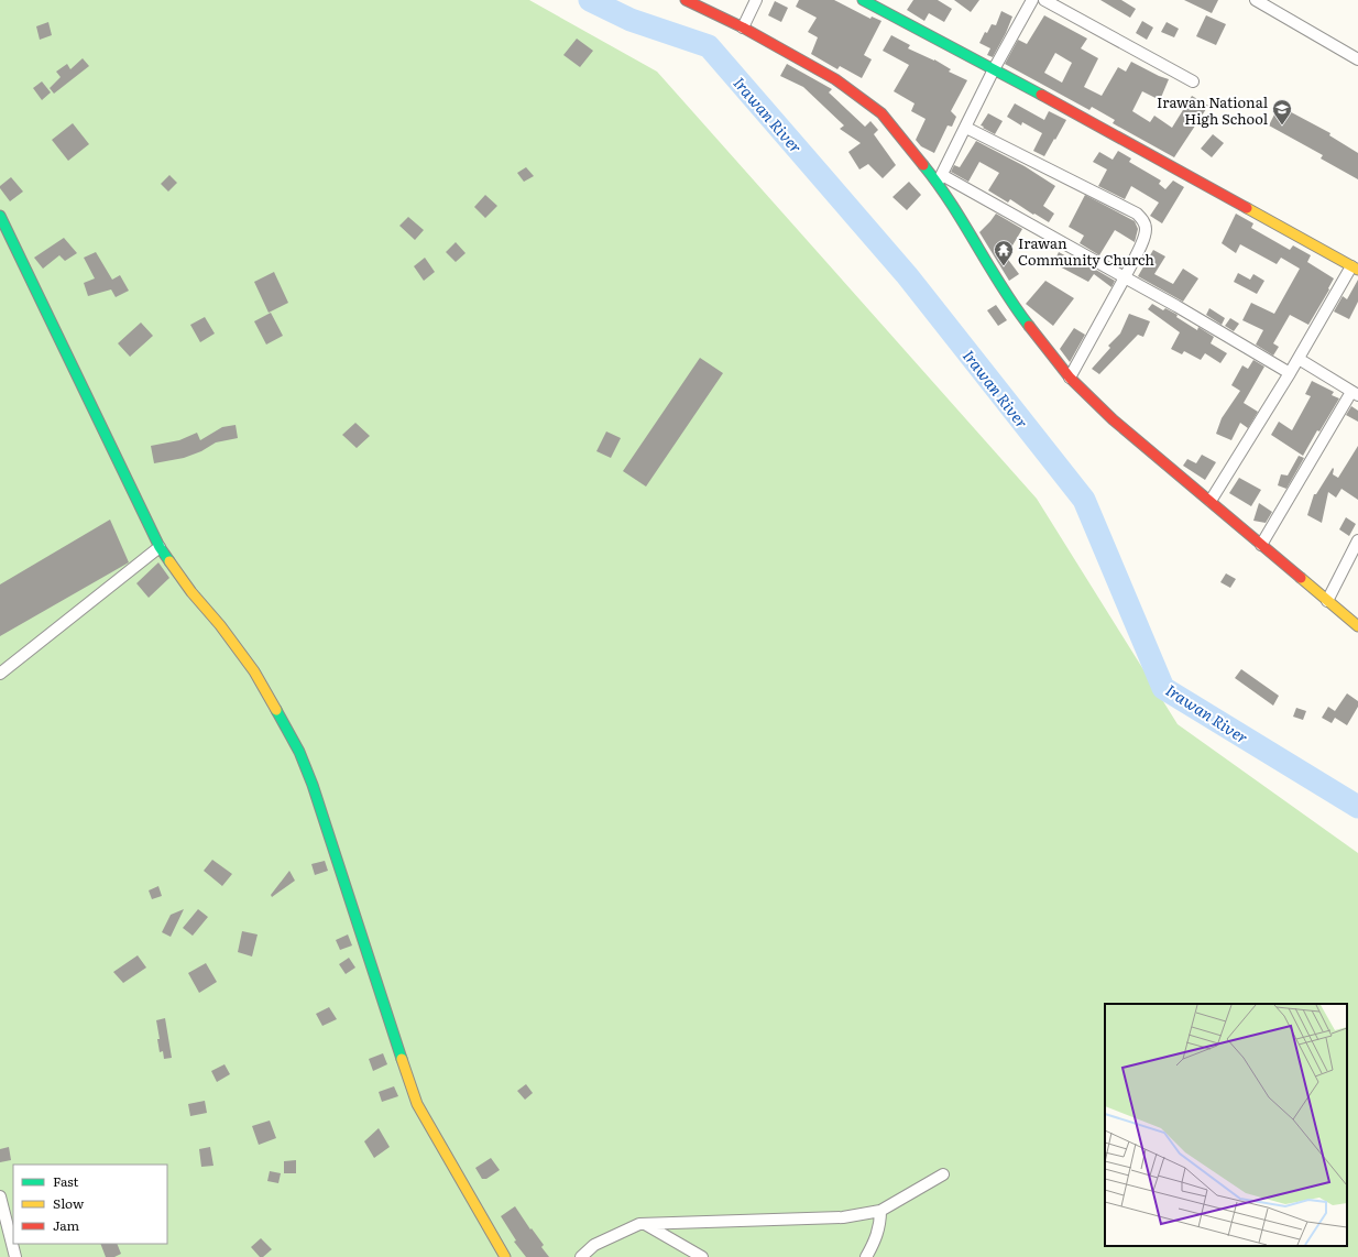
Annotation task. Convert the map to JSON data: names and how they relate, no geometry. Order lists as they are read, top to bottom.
{
  "water": ["Irawan River"],
  "places": {
    "school or university": ["Irawan National High School"],
    "temple": ["Irawan Community Church"]
  },
  "legend": ["Fast", "Slow", "Jam"]
}
